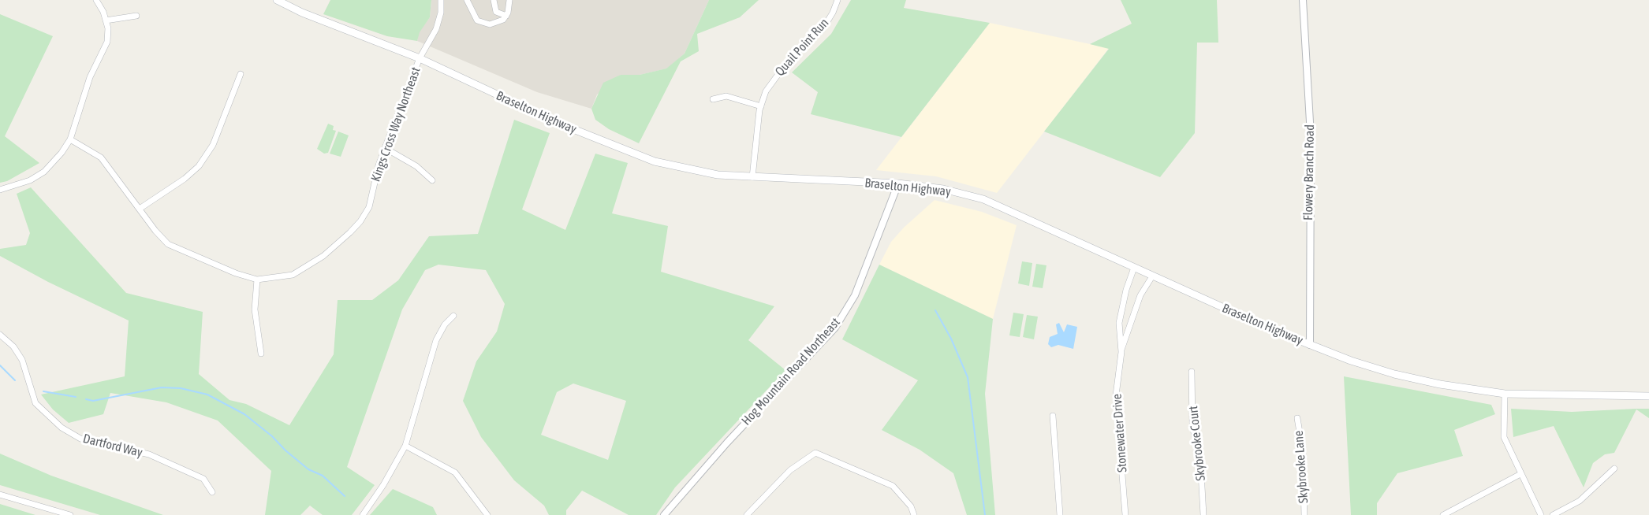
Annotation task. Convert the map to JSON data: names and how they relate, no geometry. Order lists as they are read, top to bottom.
{
  "streets": {
    "main road": ["Braselton Highway"],
    "street": [
      "Quail Point Run",
      "Kings Cross Way Northeast",
      "Flowery Branch Road",
      "Hog Mountain Road Northeast",
      "Stonewater Drive",
      "Skybrooke Court",
      "Dartford Way",
      "Skybrooke Lane"
    ]
  },
  "crossings": [
    ["Quail Point Run", "Braselton Highway"],
    ["Braselton Highway", "Kings Cross Way Northeast"],
    ["Braselton Highway", "Flowery Branch Road"],
    ["Braselton Highway", "Hog Mountain Road Northeast"],
    ["Braselton Highway", "Stonewater Drive"]
  ]
}
